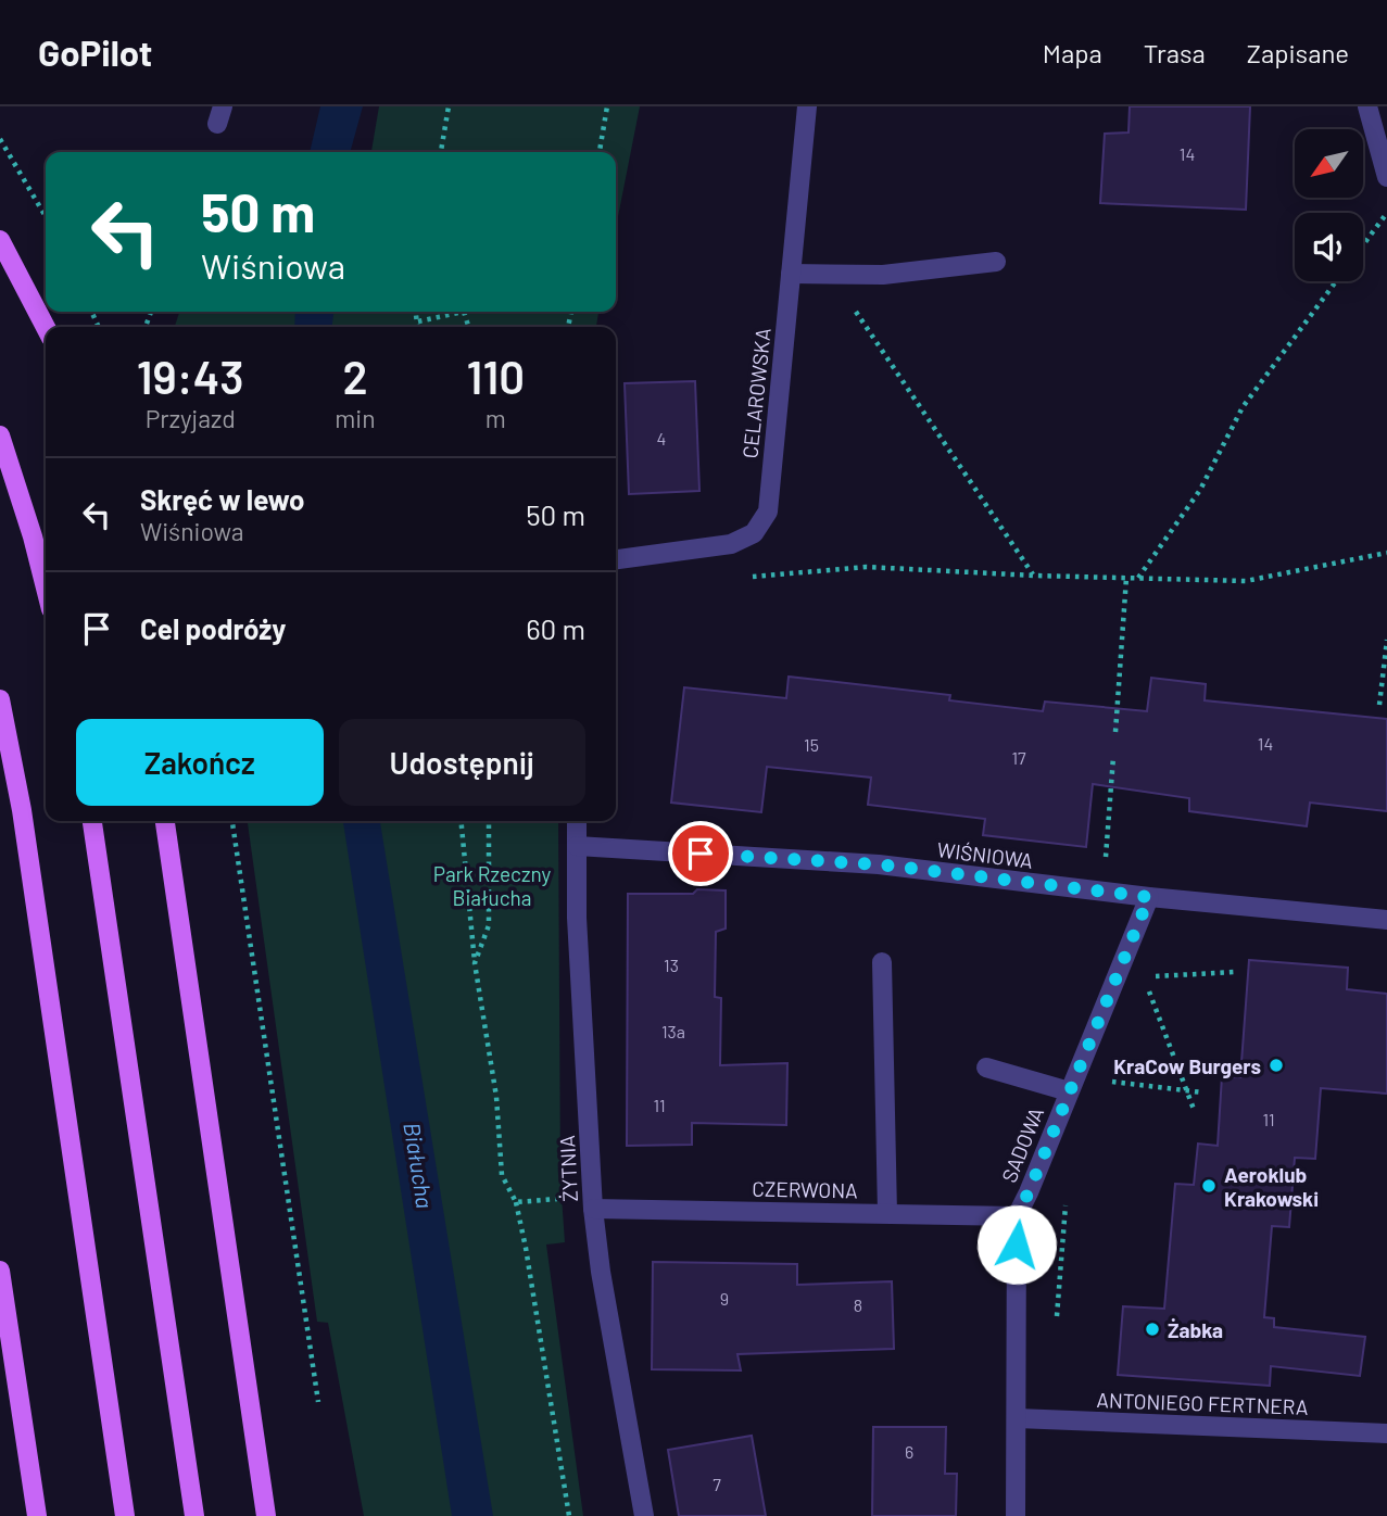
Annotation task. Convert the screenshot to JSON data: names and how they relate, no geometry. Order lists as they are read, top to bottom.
{
  "streets": {
    "street": [
      "CELAROWSKA",
      "WIŚNIOWA",
      "SADOWA",
      "ŻYTNIA",
      "CZERWONA",
      "ANTONIEGO FERTNERA"
    ]
  },
  "crossings": [
    ["WIŚNIOWA", "SADOWA"],
    ["WIŚNIOWA", "ŻYTNIA"],
    ["SADOWA", "CZERWONA"],
    ["SADOWA", "ANTONIEGO FERTNERA"],
    ["ŻYTNIA", "CZERWONA"]
  ],
  "water": ["Białucha"],
  "parks": ["Park Rzeczny Białucha"],
  "places": ["KraCow Burgers", "Aeroklub Krakowski", "Żabka"],
  "house_numbers": [
    "14",
    "4",
    "14",
    "15",
    "17",
    "13",
    "13a",
    "11",
    "11",
    "9",
    "8",
    "6",
    "7"
  ],
  "north": "bottom left",
  "page": {
    "header": "GoPilot",
    "nav": ["Mapa", "Trasa", "Zapisane"],
    "turn": ["50 m", "Wiśniowa"],
    "eta": [
      "19:43",
      "Przyjazd",
      "2",
      "min",
      "110",
      "m"
    ],
    "list": [
      {
        "name": "Skręć w lewo",
        "note": "Wiśniowa",
        "value": "50 m"
      },
      {
        "name": "Cel podróży",
        "value": "60 m"
      }
    ],
    "buttons": ["Zakończ", "Udostępnij"]
  }
}
